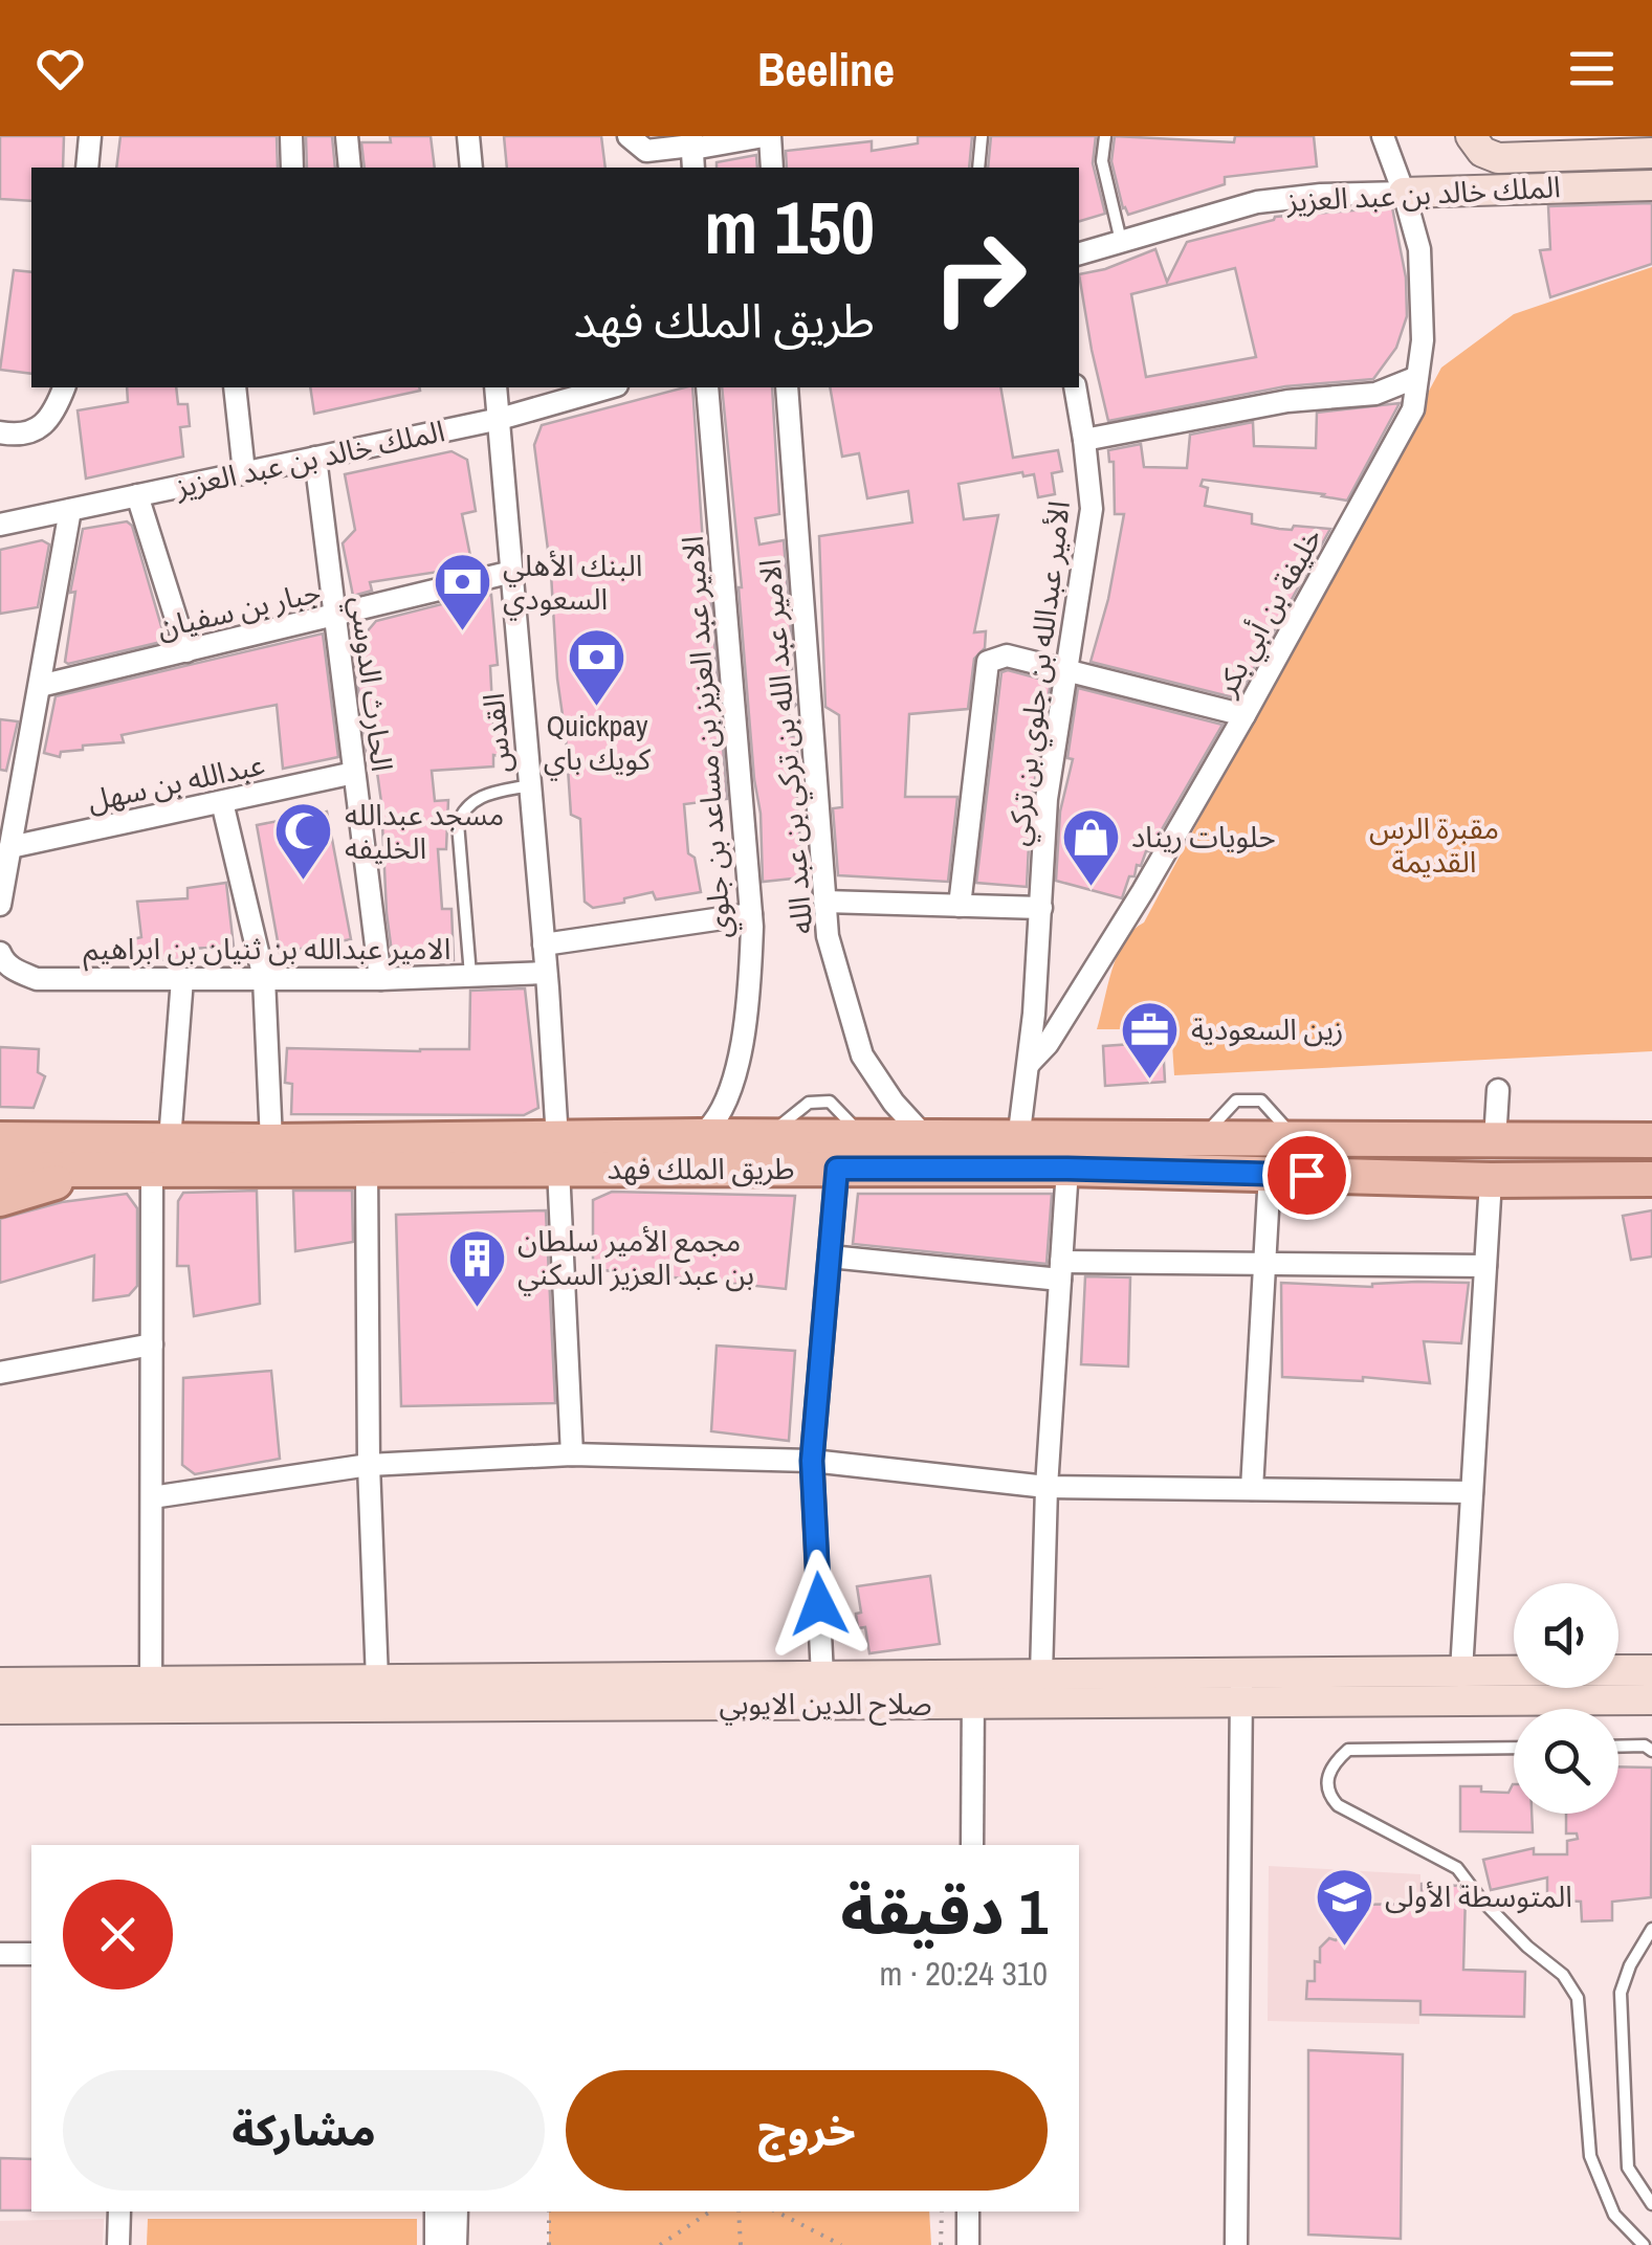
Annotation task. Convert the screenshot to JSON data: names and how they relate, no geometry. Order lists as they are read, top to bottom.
{
  "streets": {
    "main road": ["طريق الملك فهد"],
    "street": [
      "الملك خالد بن عبد العزيز",
      "جبار بن سفيان",
      "خليفة بن أبي بكر",
      "الأمير عبدالله بن جلوي بن تركي",
      "الحارث الدوسي",
      "القدس",
      "الامير عبد العزيز بن مساعد بن جلوي",
      "الامير عبد الله بن تركي بن عبد الله",
      "عبدالله بن سهل",
      "الامير عبدالله بن ثنيان بن ابراهيم",
      "صلاح الدين الايوبي"
    ]
  },
  "crossings": [
    ["الملك خالد بن عبد العزيز", "خليفة بن أبي بكر"],
    ["الملك خالد بن عبد العزيز", "الحارث الدوسي"],
    ["الملك خالد بن عبد العزيز", "القدس"],
    ["جبار بن سفيان", "الحارث الدوسي"],
    ["جبار بن سفيان", "القدس"],
    ["خليفة بن أبي بكر", "الأمير عبدالله بن جلوي بن تركي"],
    ["خليفة بن أبي بكر", "طريق الملك فهد"],
    ["الحارث الدوسي", "عبدالله بن سهل"],
    ["الحارث الدوسي", "الامير عبدالله بن ثنيان بن ابراهيم"],
    ["القدس", "الامير عبدالله بن ثنيان بن ابراهيم"],
    ["القدس", "طريق الملك فهد"],
    ["الامير عبد العزيز بن مساعد بن جلوي", "طريق الملك فهد"],
    ["الامير عبد الله بن تركي بن عبد الله", "طريق الملك فهد"]
  ],
  "parks": ["مقبرة الرس القديمة"],
  "places": {
    "bank": ["البنك الأهلي السعودي", "Quickpay كويك باي"],
    "mosque": ["مسجد عبدالله الخليفه"],
    "shop": ["حلويات ريناد"],
    "office": ["زين السعودية"],
    "building": ["مجمع الأمير سلطان بن عبد العزيز السكني"],
    "school or university": ["المتوسطة الأولى"]
  },
  "page": {
    "header": "Beeline",
    "turn": ["150 m", "طريق الملك فهد"],
    "heading": ["1 دقيقة", "310 m · 20:24"],
    "buttons": ["خروج", "مشاركة"]
  }
}
